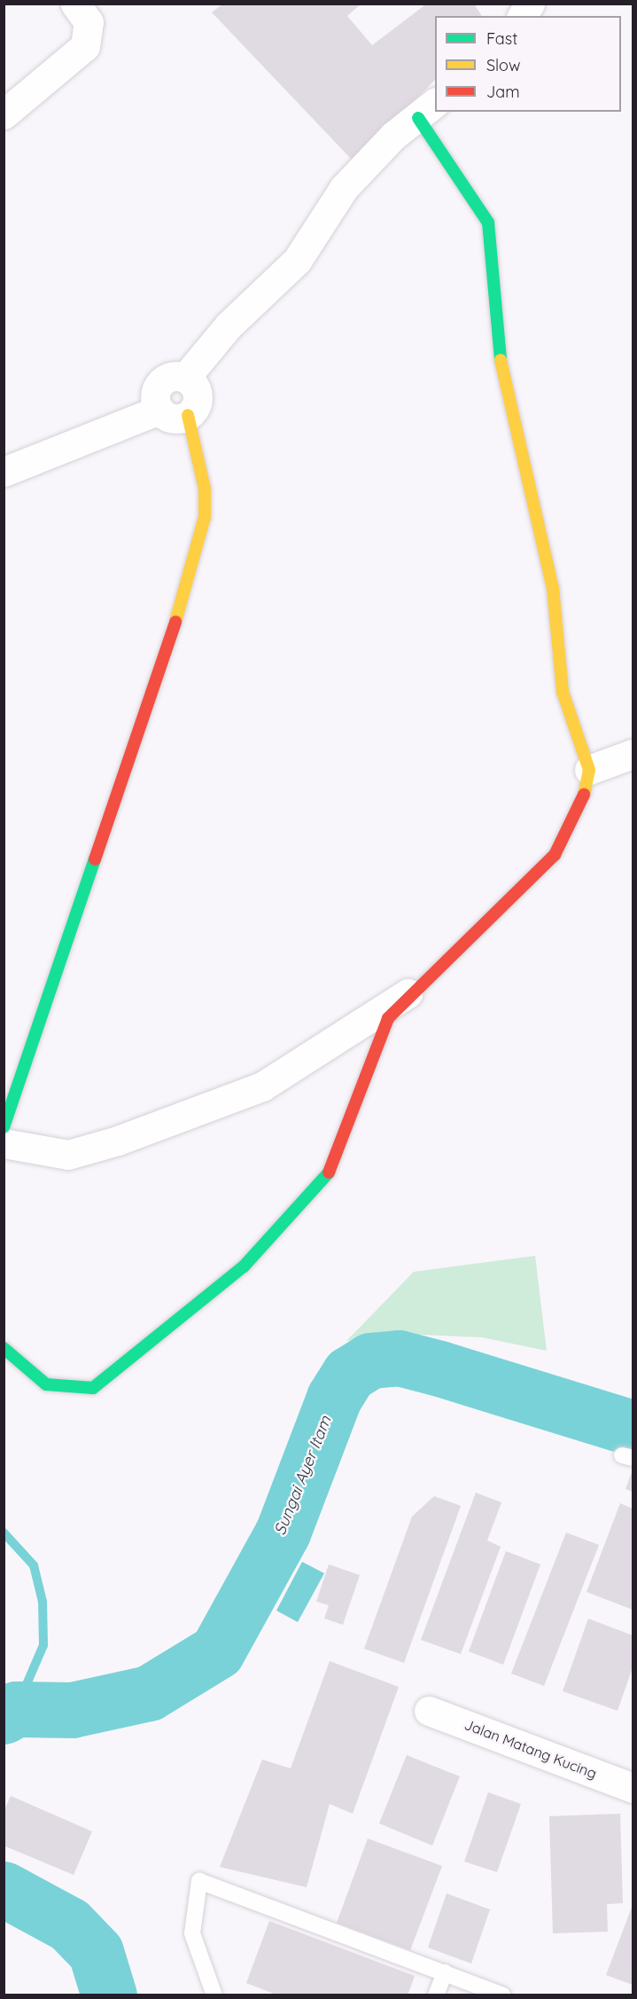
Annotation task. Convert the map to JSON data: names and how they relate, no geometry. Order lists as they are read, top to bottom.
{
  "streets": {
    "street": ["Jalan Matang Kucing"]
  },
  "water": ["Sungai Ayer Itam"],
  "legend": ["Fast", "Slow", "Jam"]
}
